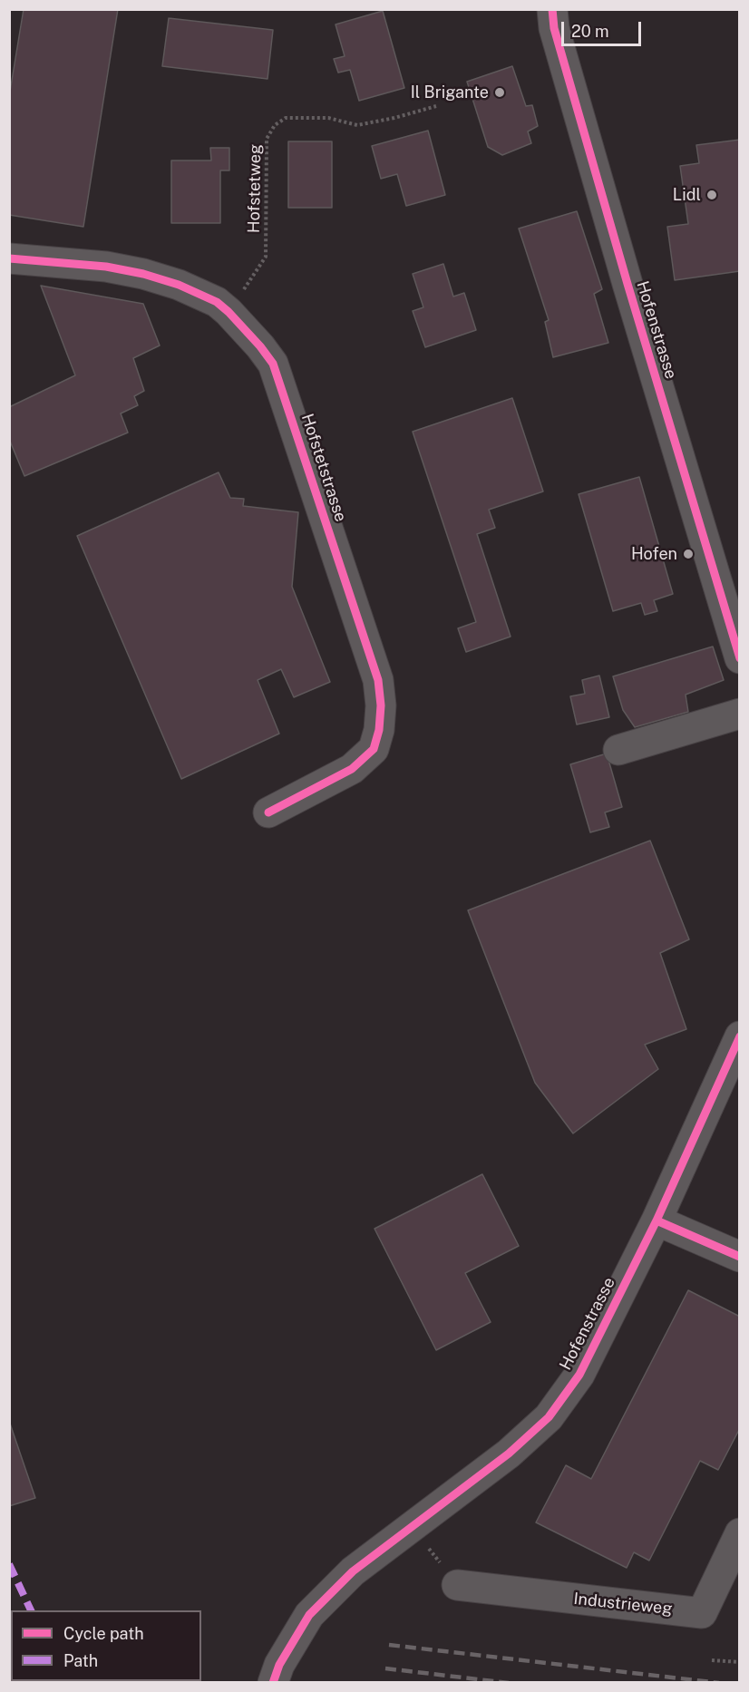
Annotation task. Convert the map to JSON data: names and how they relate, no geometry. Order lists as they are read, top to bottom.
{
  "streets": {
    "street": ["Hofenstrasse", "Hofstetstrasse", "Industrieweg"],
    "path": ["Hofstetweg"]
  },
  "crossings": [
    ["Hofstetweg", "Hofstetstrasse"]
  ],
  "places": ["Il Brigante", "Lidl", "Hofen"],
  "legend": ["Cycle path", "Path"],
  "scale_bar": "20 m"
}
